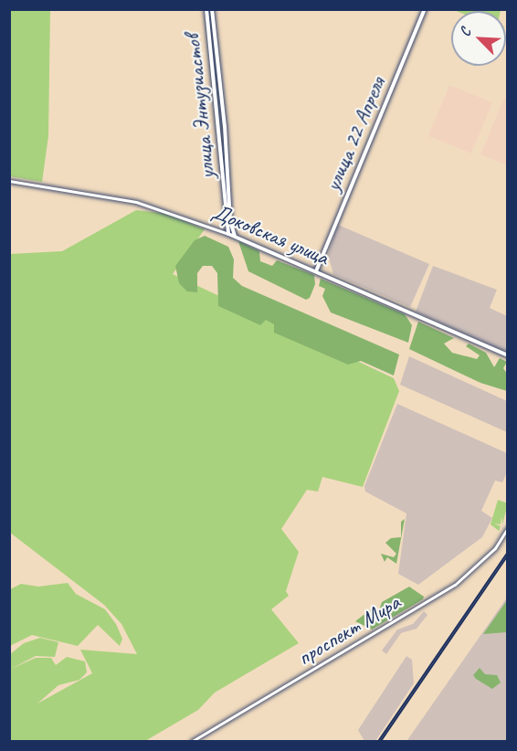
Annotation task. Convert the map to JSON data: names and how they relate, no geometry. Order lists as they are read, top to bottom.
{
  "streets": {
    "main road": ["улица Энтузиастов", "улица 22 Апреля", "Доковская улица"],
    "street": ["проспект Мира"]
  },
  "crossings": [
    ["улица Энтузиастов", "Доковская улица"],
    ["улица 22 Апреля", "Доковская улица"]
  ],
  "north": "top left"
}
